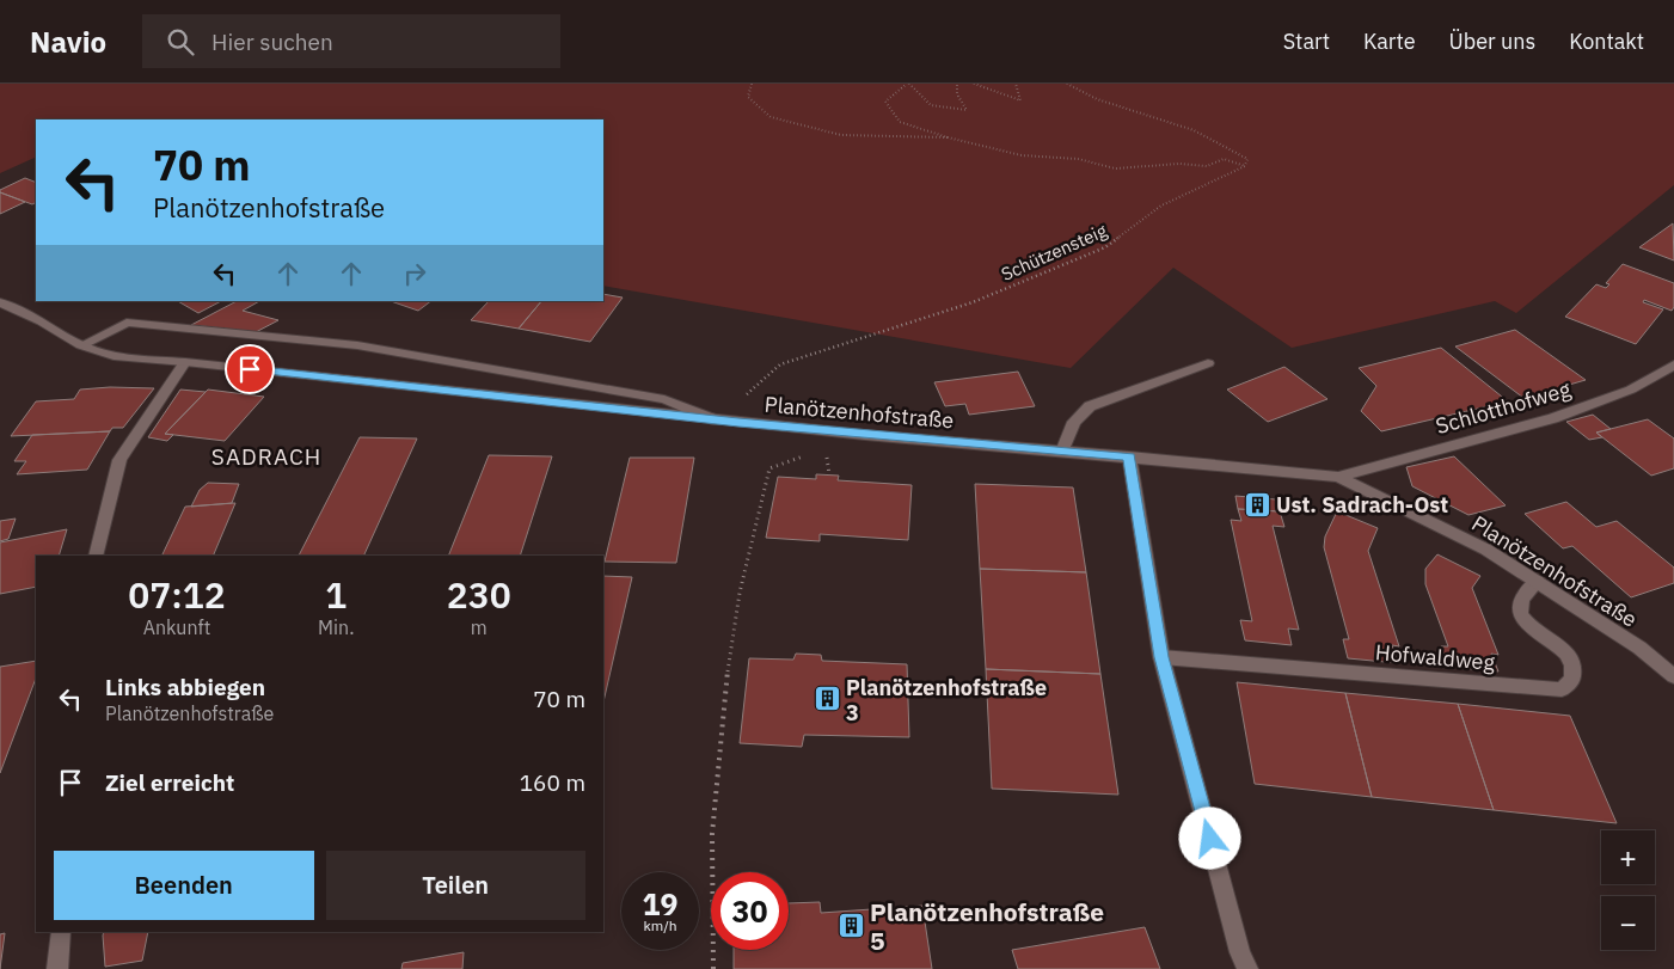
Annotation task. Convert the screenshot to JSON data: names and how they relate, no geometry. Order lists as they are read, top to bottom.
{
  "streets": {
    "street": ["Schlotthofweg", "Planötzenhofstraße", "Hofwaldweg"],
    "path": ["Schützensteig"]
  },
  "crossings": [
    ["Schützensteig", "Planötzenhofstraße"],
    ["Schlotthofweg", "Planötzenhofstraße"],
    ["Planötzenhofstraße", "Hofwaldweg"]
  ],
  "districts": ["SADRACH"],
  "places": {
    "building": ["Ust. Sadrach-Ost", "Planötzenhofstraße 3", "Planötzenhofstraße 5"]
  },
  "page": {
    "header": "Navio",
    "search": "Hier suchen",
    "nav": [
      "Start",
      "Karte",
      "Über uns",
      "Kontakt"
    ],
    "turn": ["70 m", "Planötzenhofstraße"],
    "eta": [
      "07:12",
      "Ankunft",
      "1",
      "Min.",
      "230",
      "m"
    ],
    "list": [
      {
        "name": "Links abbiegen",
        "note": "Planötzenhofstraße",
        "value": "70 m"
      },
      {
        "name": "Ziel erreicht",
        "value": "160 m"
      }
    ],
    "map_buttons": ["+", "−"],
    "buttons": ["Beenden", "Teilen"],
    "speed": "19 km/h",
    "limit": "30"
  }
}
